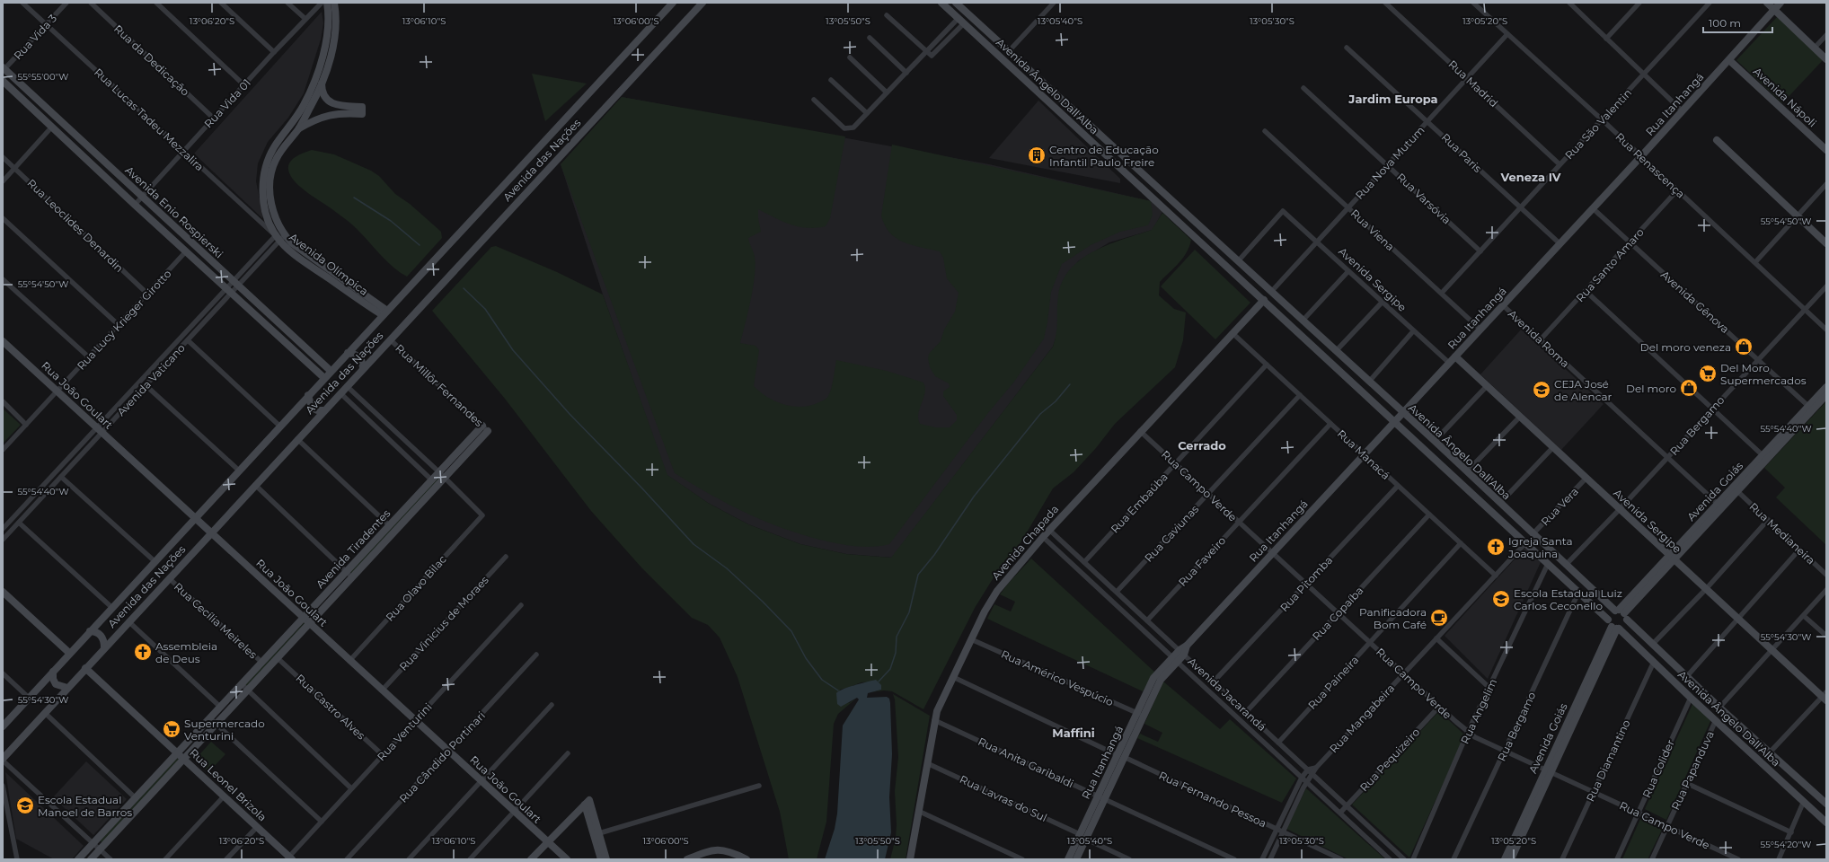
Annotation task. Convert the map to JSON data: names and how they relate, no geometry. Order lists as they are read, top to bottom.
{
  "streets": {
    "street": [
      "Rua Vida 3",
      "Rua da Dedicação",
      "Rua Madrid",
      "Avenida Ângelo Dall'Alba",
      "Avenida Nápoli",
      "Rua Vida 01",
      "Rua Itanhangá",
      "Rua Lucas Tadeu Mezzalira",
      "Rua São Valentin",
      "Rua Paris",
      "Avenida das Nações",
      "Rua Nova Mutum",
      "Rua Renascença",
      "Rua Varsóvia",
      "Avenida Enio Rospierski",
      "Rua Leoclides Denardin",
      "Rua Viena",
      "Avenida Olímpica",
      "Rua Santo Amaro",
      "Avenida Sergipe",
      "Avenida Gênova",
      "Rua Lucy Krieger Girotto",
      "Avenida Roma",
      "Avenida Vaticano",
      "Rua Millôr Fernandes",
      "Rua João Goulart",
      "Rua Bergamo",
      "Rua Manacá",
      "Rua Campo Verde",
      "Avenida Goiás",
      "Rua Embaúba",
      "Rua Vera",
      "Rua Caviunas",
      "Rua Medianeira",
      "Avenida Chapada",
      "Avenida Tiradentes",
      "Rua Faveiro",
      "Rua Pitomba",
      "Rua Olavo Bilac",
      "Rua Copaíba",
      "Rua Cecília Meireles",
      "Rua Vinicius de Moraes",
      "Rua Américo Vespúcio",
      "Rua Paineira",
      "Avenida Jacarandá",
      "Rua Castro Alves",
      "Rua Angelim",
      "Rua Mangabeira",
      "Rua Venturini",
      "Rua Cândido Portinari",
      "Rua Pequizeiro",
      "Rua Diamantino",
      "Rua Anita Garibaldi",
      "Rua Colider",
      "Rua Papanduva",
      "Rua Leonel Brizola",
      "Rua Lavras do Sul",
      "Rua Fernando Pessoa"
    ]
  },
  "crossings": [
    ["Rua Vida 3", "Rua Lucas Tadeu Mezzalira"],
    ["Rua Vida 3", "Avenida Enio Rospierski"],
    ["Rua da Dedicação", "Rua Vida 01"],
    ["Rua Madrid", "Rua São Valentin"],
    ["Rua Madrid", "Rua Nova Mutum"],
    ["Avenida Ângelo Dall'Alba", "Rua Itanhangá"],
    ["Avenida Ângelo Dall'Alba", "Rua Nova Mutum"],
    ["Avenida Ângelo Dall'Alba", "Avenida Sergipe"],
    ["Avenida Ângelo Dall'Alba", "Rua Bergamo"],
    ["Avenida Ângelo Dall'Alba", "Avenida Goiás"],
    ["Avenida Ângelo Dall'Alba", "Rua Vera"],
    ["Avenida Ângelo Dall'Alba", "Avenida Chapada"],
    ["Avenida Ângelo Dall'Alba", "Rua Diamantino"],
    ["Avenida Ângelo Dall'Alba", "Rua Colider"],
    ["Avenida Ângelo Dall'Alba", "Rua Papanduva"],
    ["Avenida Nápoli", "Rua Itanhangá"],
    ["Rua Vida 01", "Rua Lucas Tadeu Mezzalira"],
    ["Rua Vida 01", "Avenida Enio Rospierski"],
    ["Rua Itanhangá", "Rua Paris"],
    ["Rua Itanhangá", "Rua Renascença"],
    ["Rua Itanhangá", "Rua Viena"],
    ["Rua Itanhangá", "Avenida Sergipe"],
    ["Rua Itanhangá", "Avenida Gênova"],
    ["Rua Itanhangá", "Avenida Roma"],
    ["Rua Itanhangá", "Rua Manacá"],
    ["Rua Itanhangá", "Rua Campo Verde"],
    ["Rua Itanhangá", "Rua Américo Vespúcio"],
    ["Rua Itanhangá", "Avenida Jacarandá"],
    ["Rua Itanhangá", "Rua Anita Garibaldi"],
    ["Rua Itanhangá", "Rua Lavras do Sul"],
    ["Rua Itanhangá", "Rua Fernando Pessoa"],
    ["Rua Lucas Tadeu Mezzalira", "Avenida Olímpica"],
    ["Rua Lucas Tadeu Mezzalira", "Avenida Vaticano"],
    ["Rua São Valentin", "Rua Paris"],
    ["Rua São Valentin", "Rua Renascença"],
    ["Rua São Valentin", "Rua Varsóvia"],
    ["Rua São Valentin", "Rua Viena"],
    ["Rua Paris", "Rua Nova Mutum"],
    ["Avenida das Nações", "Avenida Enio Rospierski"],
    ["Avenida das Nações", "Avenida Olímpica"],
    ["Avenida das Nações", "Rua Millôr Fernandes"],
    ["Avenida das Nações", "Rua João Goulart"],
    ["Avenida das Nações", "Rua Cecília Meireles"],
    ["Avenida das Nações", "Rua Leonel Brizola"],
    ["Rua Nova Mutum", "Rua Renascença"],
    ["Rua Nova Mutum", "Rua Varsóvia"],
    ["Rua Nova Mutum", "Rua Viena"],
    ["Rua Nova Mutum", "Avenida Sergipe"],
    ["Rua Nova Mutum", "Avenida Chapada"],
    ["Rua Renascença", "Rua Santo Amaro"],
    ["Rua Renascença", "Rua Bergamo"],
    ["Avenida Enio Rospierski", "Rua Lucy Krieger Girotto"],
    ["Avenida Enio Rospierski", "Avenida Vaticano"],
    ["Rua Leoclides Denardin", "Rua Lucy Krieger Girotto"],
    ["Avenida Olímpica", "Avenida Vaticano"],
    ["Rua Santo Amaro", "Avenida Gênova"],
    ["Rua Santo Amaro", "Avenida Roma"],
    ["Avenida Sergipe", "Rua Bergamo"],
    ["Avenida Sergipe", "Avenida Goiás"],
    ["Avenida Sergipe", "Rua Vera"],
    ["Avenida Gênova", "Rua Bergamo"],
    ["Avenida Gênova", "Avenida Goiás"],
    ["Rua Lucy Krieger Girotto", "Rua João Goulart"],
    ["Avenida Roma", "Rua Bergamo"],
    ["Avenida Roma", "Avenida Goiás"],
    ["Avenida Vaticano", "Rua João Goulart"],
    ["Rua Millôr Fernandes", "Avenida Tiradentes"],
    ["Rua João Goulart", "Avenida Tiradentes"],
    ["Rua João Goulart", "Rua Olavo Bilac"],
    ["Rua João Goulart", "Rua Vinicius de Moraes"],
    ["Rua João Goulart", "Rua Venturini"],
    ["Rua João Goulart", "Rua Cândido Portinari"],
    ["Rua Bergamo", "Rua Campo Verde"],
    ["Rua Manacá", "Rua Embaúba"],
    ["Rua Manacá", "Rua Caviunas"],
    ["Rua Manacá", "Avenida Chapada"],
    ["Rua Manacá", "Rua Faveiro"],
    ["Rua Manacá", "Rua Pitomba"],
    ["Rua Manacá", "Rua Copaíba"],
    ["Rua Manacá", "Rua Paineira"],
    ["Rua Manacá", "Rua Mangabeira"],
    ["Rua Campo Verde", "Avenida Goiás"],
    ["Rua Campo Verde", "Rua Embaúba"],
    ["Rua Campo Verde", "Rua Caviunas"],
    ["Rua Campo Verde", "Avenida Chapada"],
    ["Rua Campo Verde", "Rua Faveiro"],
    ["Rua Campo Verde", "Rua Pitomba"],
    ["Rua Campo Verde", "Rua Copaíba"],
    ["Rua Campo Verde", "Rua Paineira"],
    ["Rua Campo Verde", "Rua Angelim"],
    ["Rua Campo Verde", "Rua Mangabeira"],
    ["Rua Campo Verde", "Rua Pequizeiro"],
    ["Rua Campo Verde", "Rua Diamantino"],
    ["Rua Campo Verde", "Rua Colider"],
    ["Rua Campo Verde", "Rua Papanduva"],
    ["Avenida Goiás", "Rua Medianeira"],
    ["Rua Embaúba", "Avenida Jacarandá"],
    ["Rua Caviunas", "Avenida Jacarandá"],
    ["Avenida Chapada", "Rua Américo Vespúcio"],
    ["Avenida Chapada", "Avenida Jacarandá"],
    ["Avenida Chapada", "Rua Anita Garibaldi"],
    ["Avenida Chapada", "Rua Lavras do Sul"],
    ["Avenida Chapada", "Rua Fernando Pessoa"],
    ["Avenida Tiradentes", "Rua Olavo Bilac"],
    ["Avenida Tiradentes", "Rua Cecília Meireles"],
    ["Avenida Tiradentes", "Rua Castro Alves"],
    ["Avenida Tiradentes", "Rua Leonel Brizola"],
    ["Rua Faveiro", "Avenida Jacarandá"],
    ["Rua Pitomba", "Avenida Jacarandá"],
    ["Rua Copaíba", "Avenida Jacarandá"],
    ["Rua Paineira", "Avenida Jacarandá"],
    ["Avenida Jacarandá", "Rua Pequizeiro"],
    ["Rua Castro Alves", "Rua Venturini"],
    ["Rua Venturini", "Rua Leonel Brizola"]
  ],
  "districts": [
    "Jardim Europa",
    "Veneza IV",
    "Cerrado",
    "Maffini"
  ],
  "places": {
    "building": ["Centro de Educação Infantil Paulo Freire"],
    "shop": ["Del moro veneza", "Del moro"],
    "supermarket": ["Del Moro Supermercados", "Supermercado Venturini"],
    "school or university": ["CEJA José de Alencar", "Escola Estadual Luiz Carlos Ceconello", "Escola Estadual Manoel de Barros"],
    "church": ["Igreja Santa Joaquina", "Assembleia de Deus"],
    "cafe": ["Panificadora Bom Café"]
  },
  "scale_bar": "100 m",
  "coordinates": [
    "13°06'20\"S",
    "13°06'10\"S",
    "13°06'00\"S",
    "13°05'50\"S",
    "13°05'40\"S",
    "13°05'30\"S",
    "13°05'20\"S",
    "55°55'00\"W",
    "55°54'50\"W",
    "55°54'40\"W",
    "55°54'30\"W",
    "55°54'20\"W"
  ]
}
